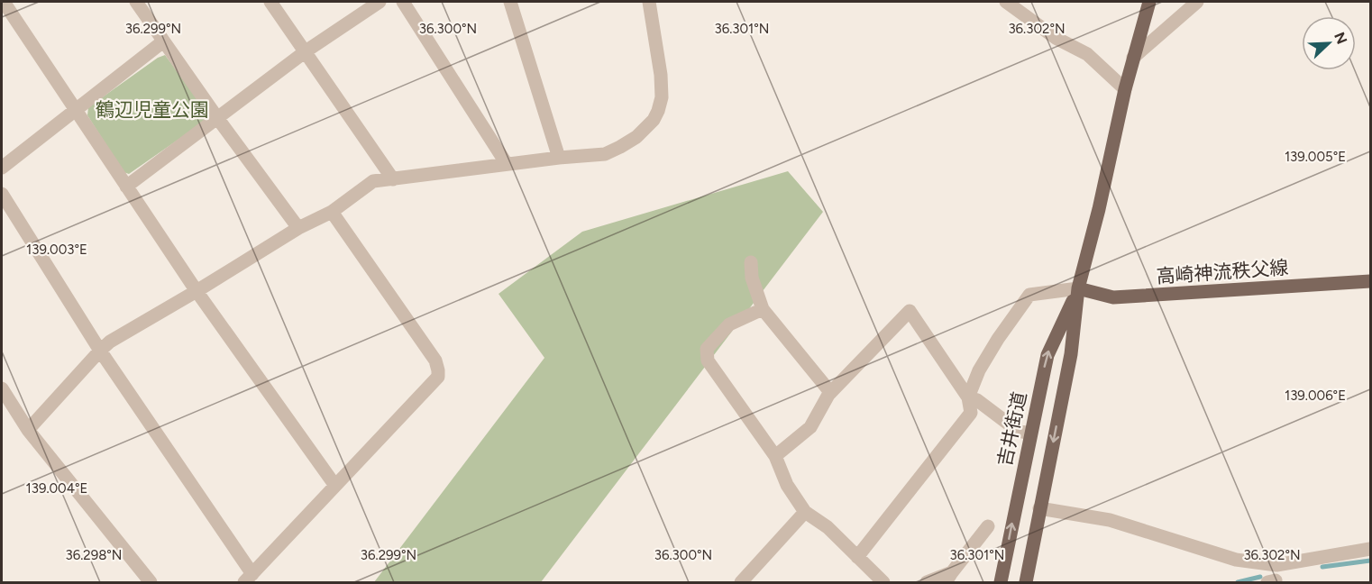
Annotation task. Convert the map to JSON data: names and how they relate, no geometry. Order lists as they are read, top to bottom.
{
  "streets": {
    "main road": ["高崎神流秩父線", "吉井街道"]
  },
  "crossings": [
    ["高崎神流秩父線", "吉井街道"]
  ],
  "parks": ["鶴辺児童公園"],
  "north": "top right",
  "coordinates": [
    "36.299°N",
    "36.300°N",
    "36.301°N",
    "36.302°N",
    "139.005°E",
    "139.003°E",
    "139.006°E",
    "139.004°E",
    "36.298°N"
  ]
}
